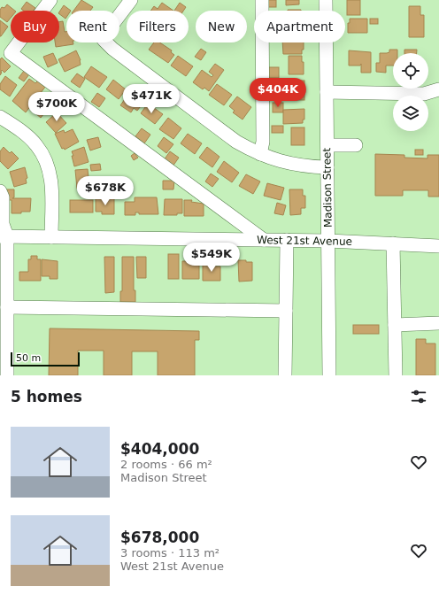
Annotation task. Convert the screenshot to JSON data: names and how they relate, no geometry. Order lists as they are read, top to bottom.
{
  "streets": {
    "street": ["Madison Street", "West 21st Avenue"]
  },
  "crossings": [
    ["Madison Street", "West 21st Avenue"]
  ],
  "scale_bar": "50 m",
  "page": {
    "chip": [
      "Buy",
      "Rent",
      "Filters",
      "New",
      "Apartment"
    ],
    "price": [
      "$404K",
      "$471K",
      "$700K",
      "$678K",
      "$549K"
    ],
    "scale": "50 m",
    "heading": "5 homes",
    "list": [
      {
        "name": "$404,000",
        "note": "2 rooms · 66 m² · Madison Street"
      },
      {
        "name": "$678,000",
        "note": "3 rooms · 113 m² · West 21st Avenue"
      }
    ]
  }
}
